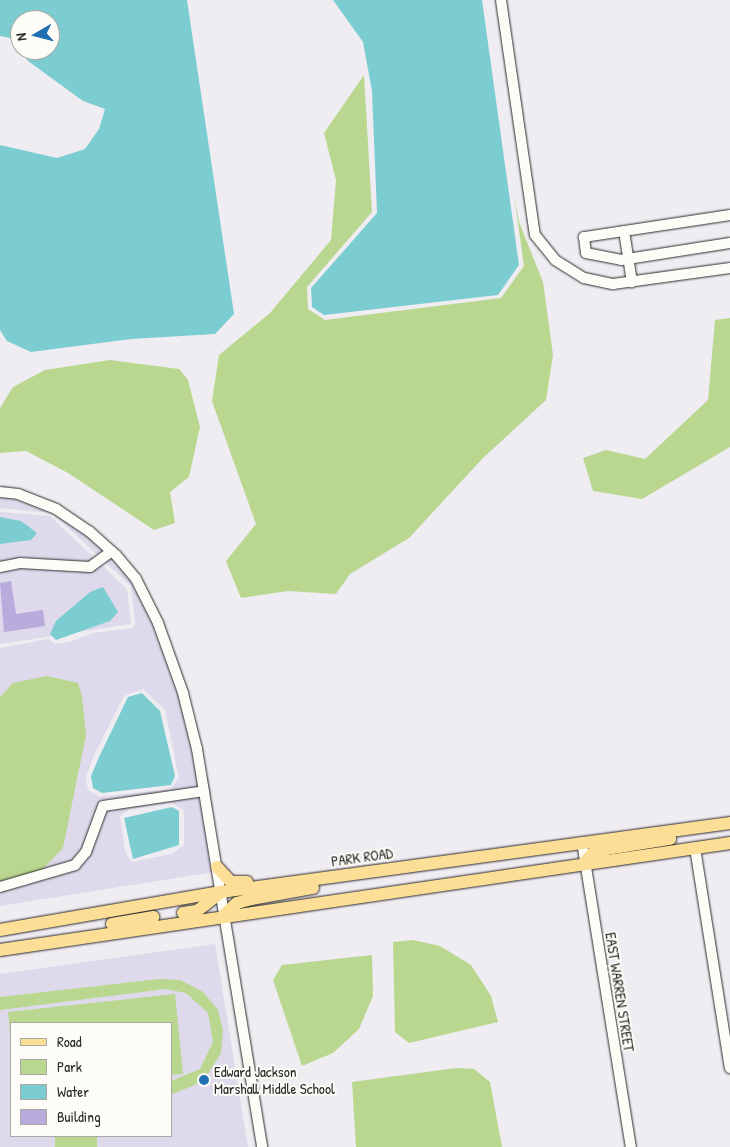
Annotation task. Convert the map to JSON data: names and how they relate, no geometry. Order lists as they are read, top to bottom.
{
  "streets": {
    "main road": ["PARK ROAD"],
    "street": ["EAST WARREN STREET"]
  },
  "crossings": [
    ["PARK ROAD", "EAST WARREN STREET"]
  ],
  "places": ["Edward Jackson Marshall Middle School"],
  "legend": [
    "Road",
    "Park",
    "Water",
    "Building"
  ],
  "north": "left"
}
